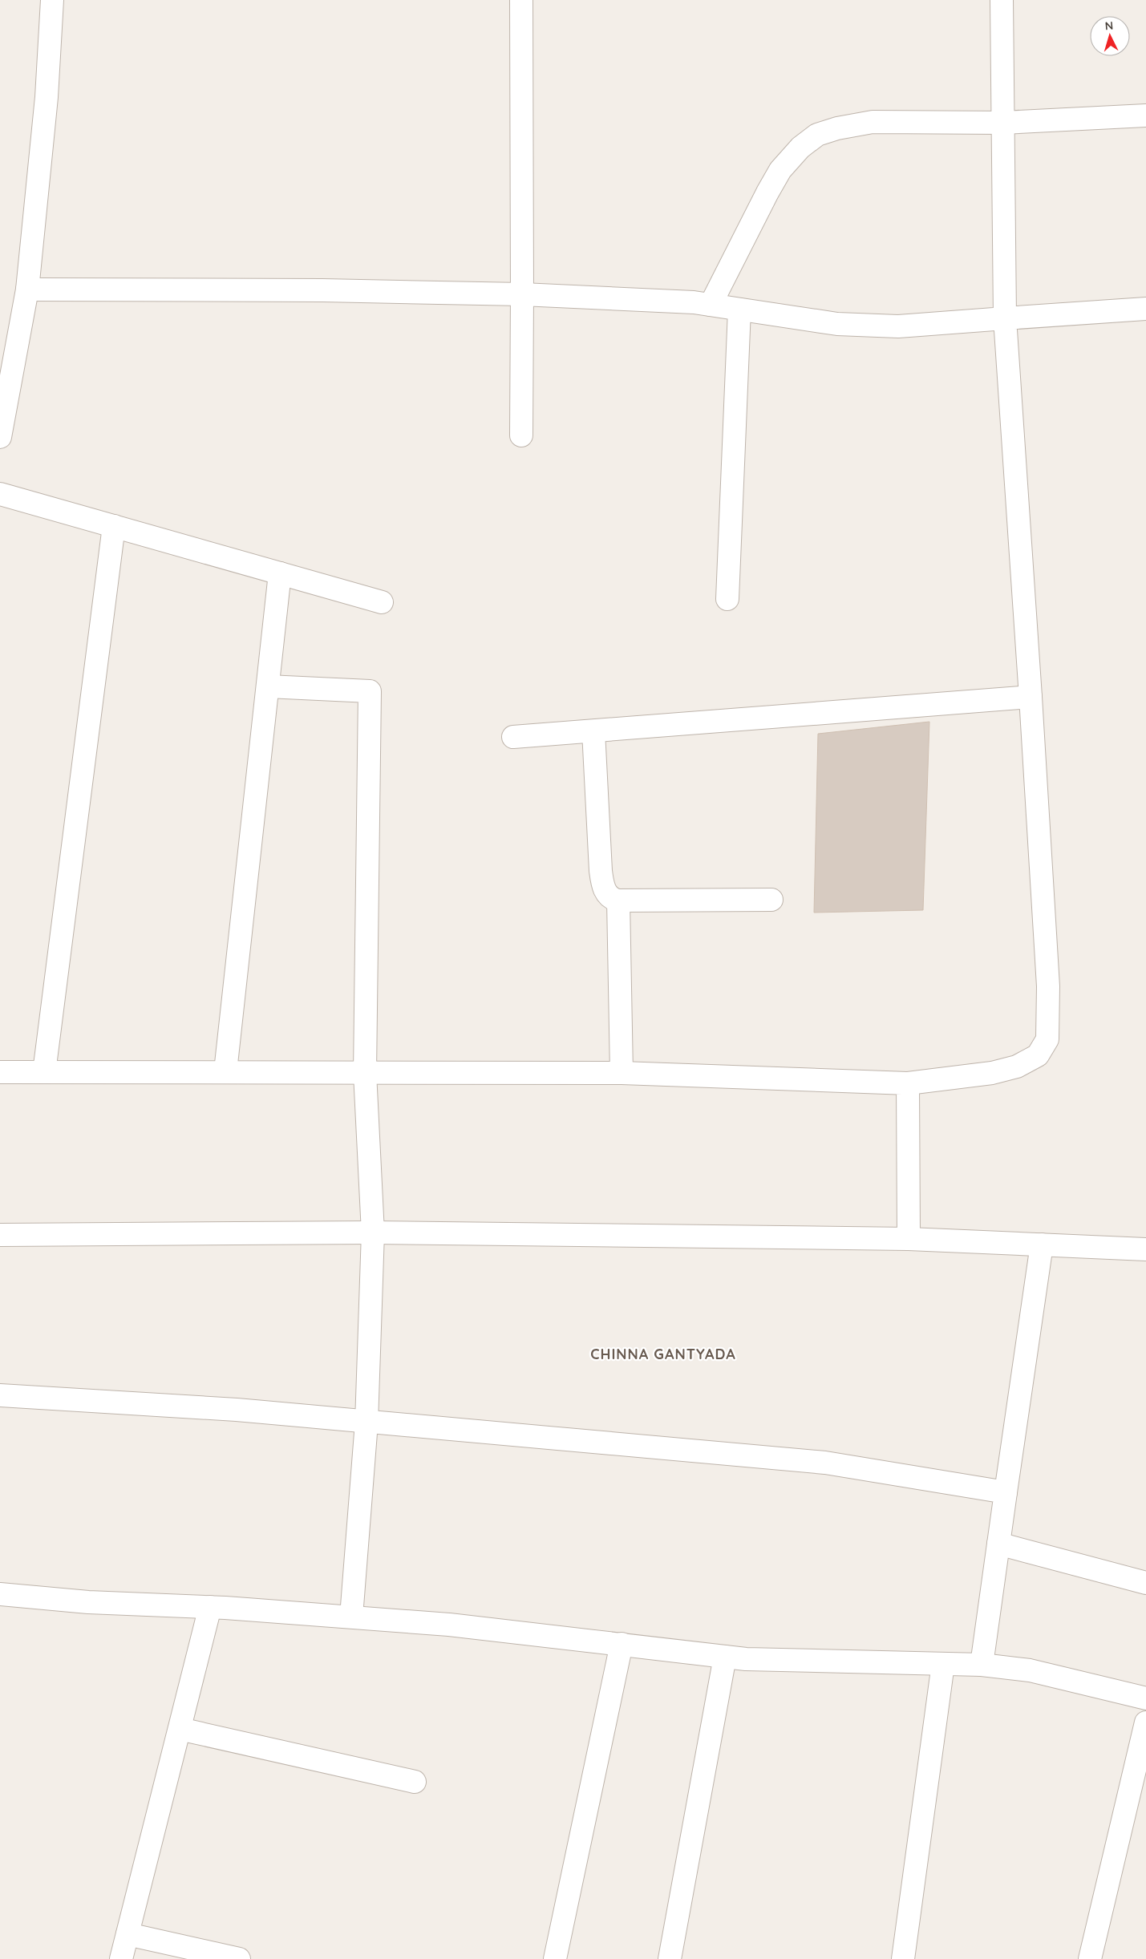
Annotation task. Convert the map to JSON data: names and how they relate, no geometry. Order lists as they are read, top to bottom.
{
  "districts": ["CHINNA GANTYADA"],
  "north": "top"
}
